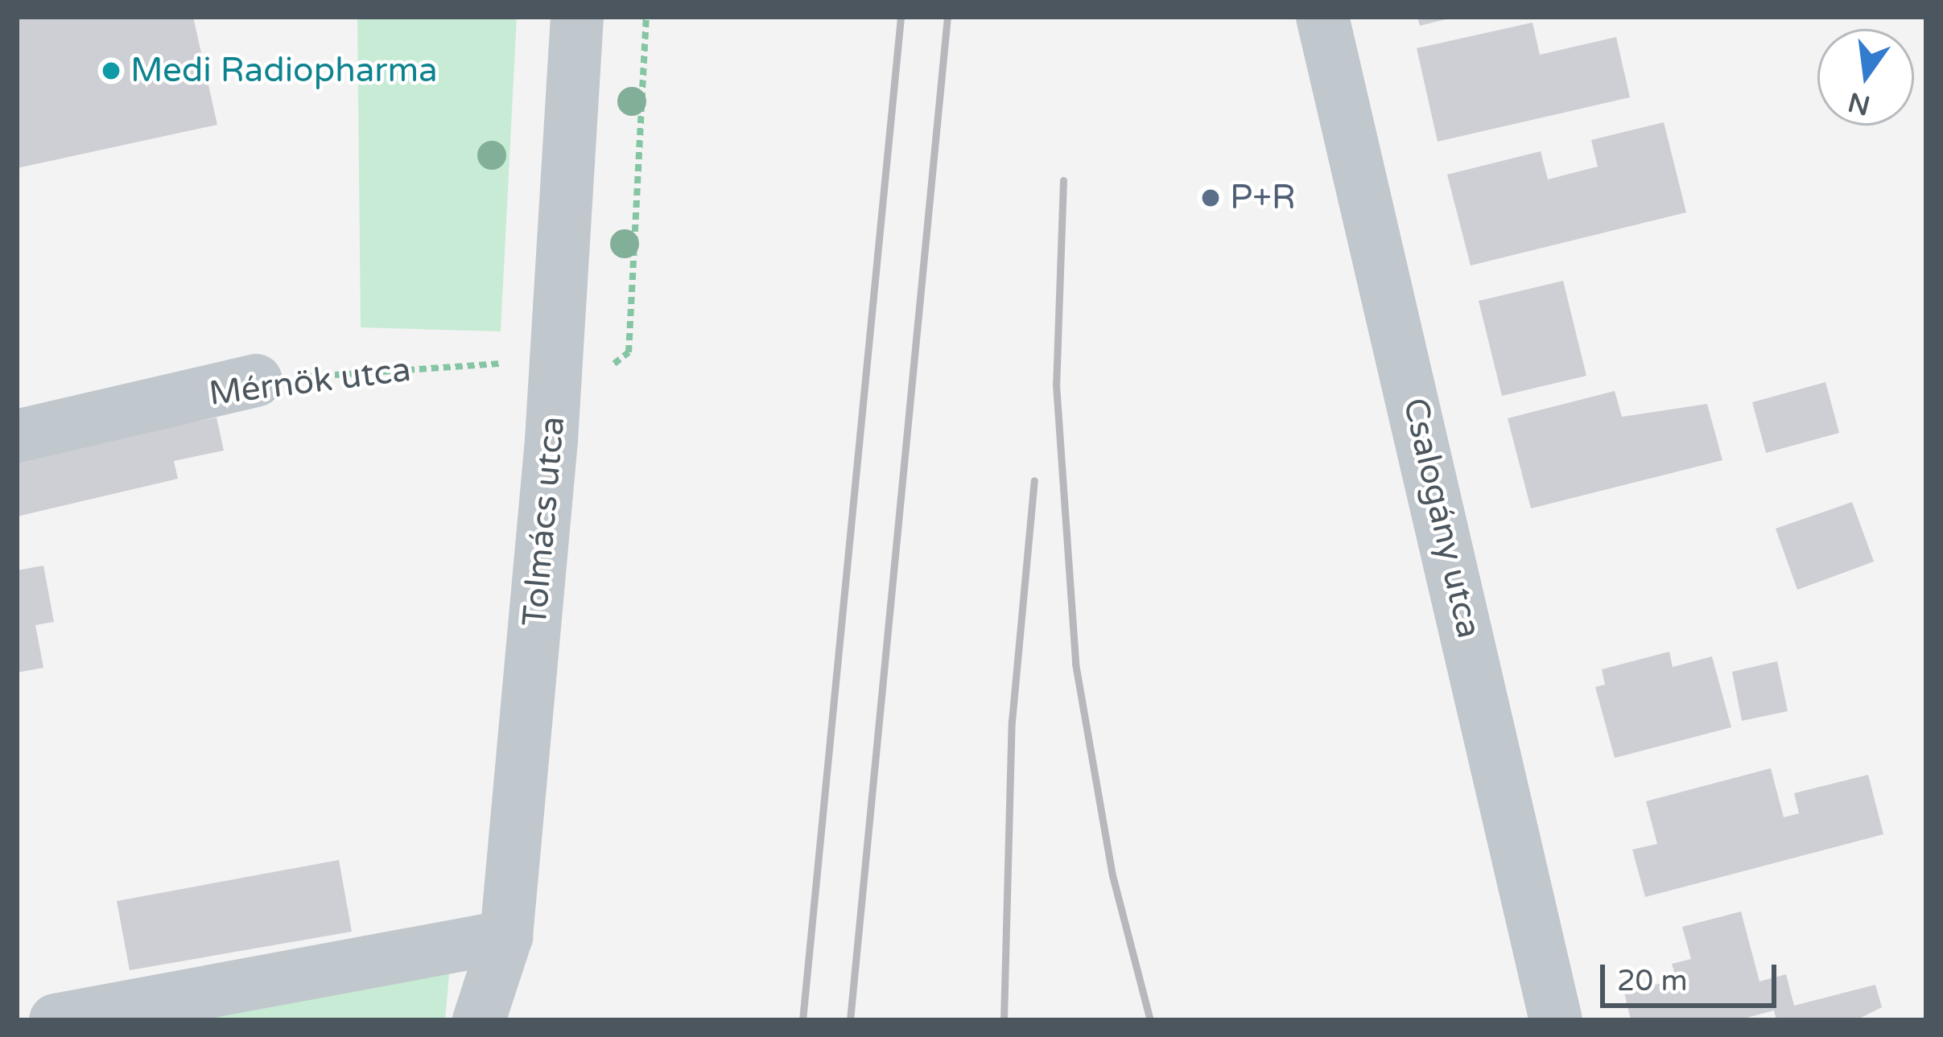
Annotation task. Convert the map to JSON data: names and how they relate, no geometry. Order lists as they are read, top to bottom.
{
  "streets": {
    "street": ["Mérnök utca", "Csalogány utca", "Tolmács utca"]
  },
  "places": ["Medi Radiopharma", "P+R"],
  "scale_bar": "20 m",
  "north": "bottom"
}
